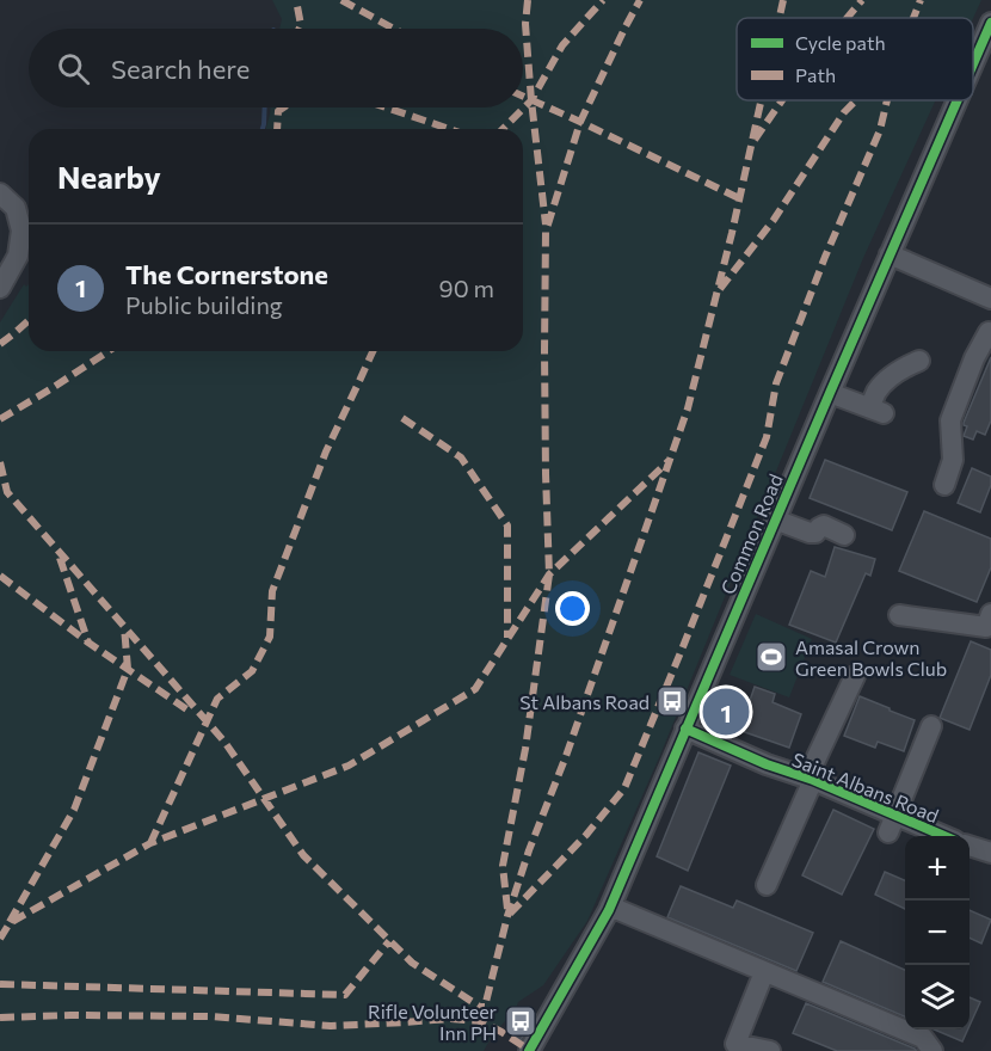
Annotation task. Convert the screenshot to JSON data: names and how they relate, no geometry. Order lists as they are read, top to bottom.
{
  "streets": {
    "street": ["Common Road", "Saint Albans Road"]
  },
  "crossings": [
    ["Common Road", "Saint Albans Road"]
  ],
  "places": {
    "sports": ["Amasal Crown Green Bowls Club"],
    "bus stop": ["St Albans Road", "Rifle Volunteer Inn PH"]
  },
  "legend": ["Cycle path", "Path"],
  "page": {
    "search": "Search here",
    "heading": "Nearby",
    "list": [
      {
        "mark": "1",
        "name": "The Cornerstone",
        "note": "Public building",
        "value": "90 m"
      }
    ],
    "pins": "1",
    "map_buttons": ["+", "−"]
  }
}
